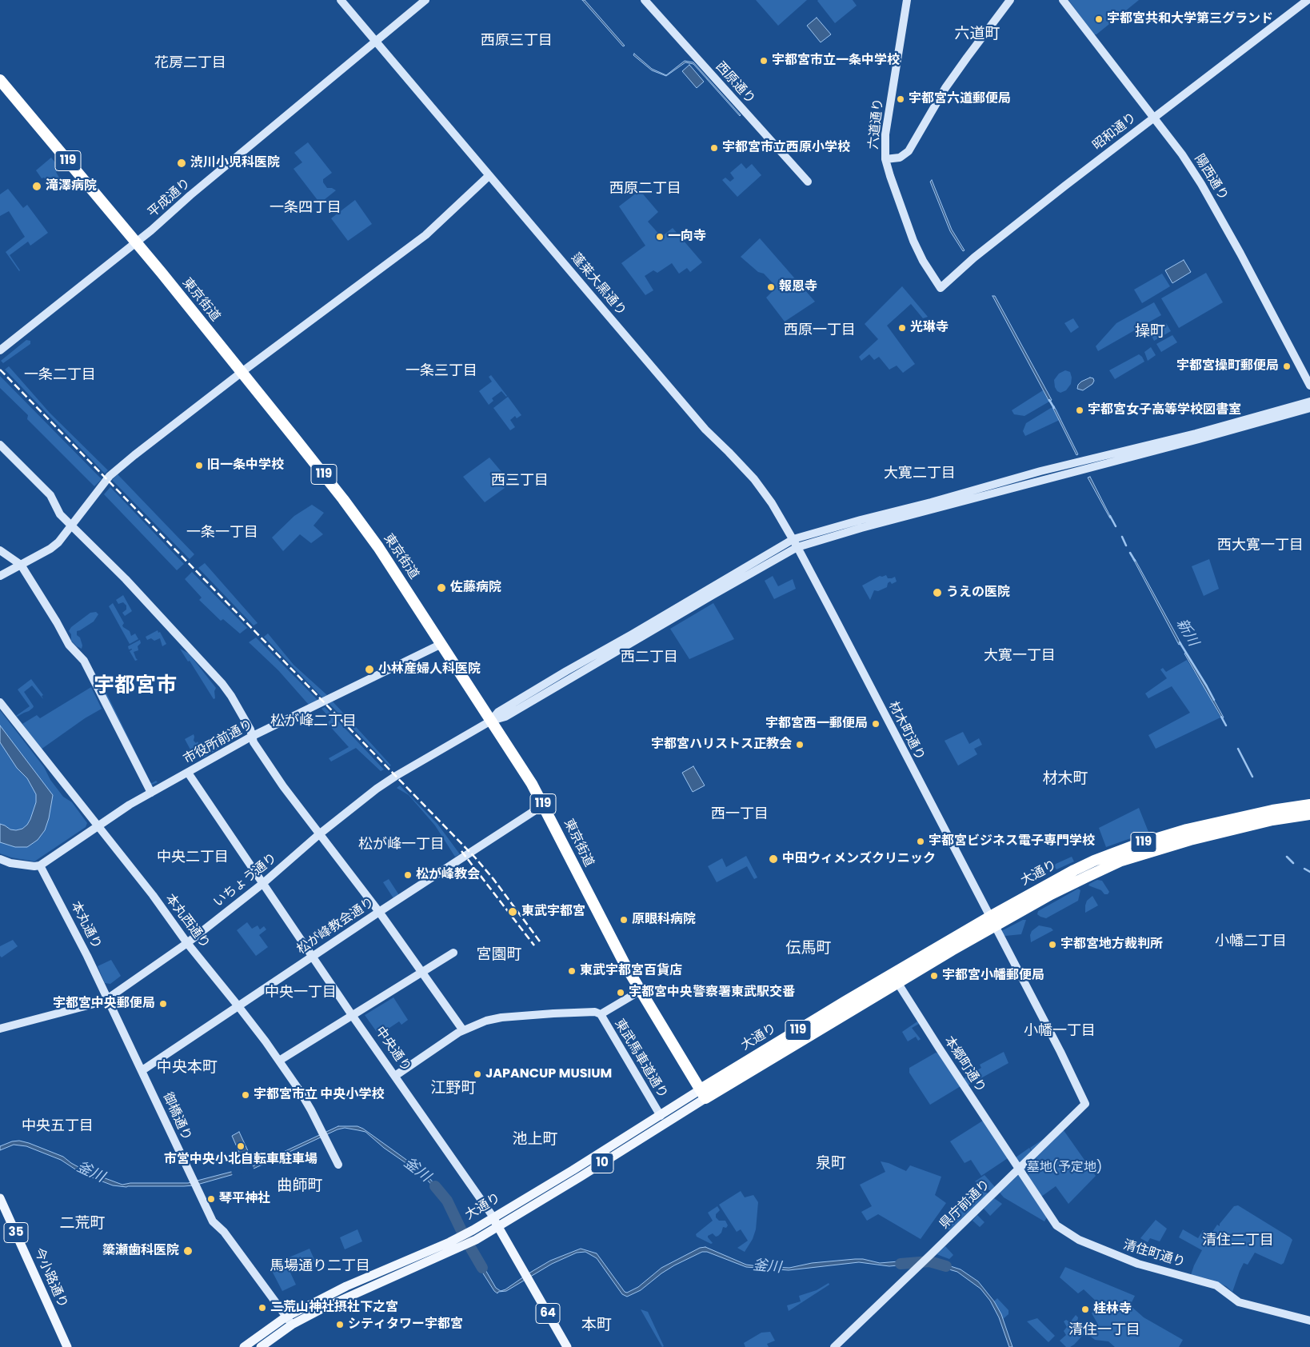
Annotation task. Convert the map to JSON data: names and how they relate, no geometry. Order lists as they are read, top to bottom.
{
  "streets": {
    "highway": ["119", "東京街道", "大通り"],
    "main road": [
      "中央通り",
      "10",
      "35",
      "今小路通り",
      "64"
    ],
    "street": [
      "西原通り",
      "六道通り",
      "昭和通り",
      "陽西通り",
      "平成通り",
      "蓬莱大黒通り",
      "材木町通り",
      "市役所前通り",
      "いちょう通り",
      "本丸西通り",
      "本丸通り",
      "松が峰教会通り",
      "東武馬車道通り",
      "本郷町通り",
      "御橋通り",
      "県庁前通り",
      "清住町通り"
    ]
  },
  "crossings": [
    ["六道通り", "昭和通り"],
    ["昭和通り", "陽西通り"],
    ["平成通り", "蓬莱大黒通り"],
    ["平成通り", "東京街道"],
    ["蓬莱大黒通り", "材木町通り"],
    ["東京街道", "市役所前通り"],
    ["東京街道", "大通り"],
    ["東京街道", "いちょう通り"],
    ["東京街道", "松が峰教会通り"],
    ["材木町通り", "大通り"],
    ["材木町通り", "本郷町通り"],
    ["材木町通り", "県庁前通り"],
    ["材木町通り", "清住町通り"],
    ["市役所前通り", "本丸西通り"],
    ["市役所前通り", "本丸通り"],
    ["市役所前通り", "中央通り"],
    ["大通り", "中央通り"],
    ["大通り", "東武馬車道通り"],
    ["大通り", "本郷町通り"],
    ["大通り", "御橋通り"],
    ["いちょう通り", "本丸西通り"],
    ["いちょう通り", "本丸通り"],
    ["いちょう通り", "中央通り"],
    ["いちょう通り", "御橋通り"],
    ["本丸西通り", "松が峰教会通り"],
    ["本丸通り", "御橋通り"],
    ["松が峰教会通り", "中央通り"],
    ["松が峰教会通り", "御橋通り"],
    ["本郷町通り", "県庁前通り"],
    ["本郷町通り", "清住町通り"],
    ["県庁前通り", "清住町通り"]
  ],
  "districts": [
    "六道町",
    "西原三丁目",
    "花房二丁目",
    "西原二丁目",
    "一条四丁目",
    "西原一丁目",
    "操町",
    "一条三丁目",
    "一条二丁目",
    "大寛二丁目",
    "西三丁目",
    "一条一丁目",
    "西大寛一丁目",
    "大寛一丁目",
    "西二丁目",
    "宇都宮市",
    "松が峰二丁目",
    "材木町",
    "西一丁目",
    "松が峰一丁目",
    "中央二丁目",
    "小幡二丁目",
    "伝馬町",
    "宮園町",
    "中央一丁目",
    "小幡一丁目",
    "中央本町",
    "江野町",
    "中央五丁目",
    "池上町",
    "泉町",
    "曲師町",
    "二荒町",
    "清住二丁目",
    "馬場通り二丁目",
    "本町",
    "清住一丁目"
  ],
  "water": ["新川", "釜川"],
  "parks": ["墓地(予定地)"],
  "places": [
    "宇都宮共和大学第三グランド",
    "宇都宮市立一条中学校",
    "宇都宮六道郵便局",
    "宇都宮市立西原小学校",
    "渋川小児科医院",
    "滝澤病院",
    "一向寺",
    "報恩寺",
    "光琳寺",
    "宇都宮操町郵便局",
    "宇都宮女子高等学校図書室",
    "旧一条中学校",
    "佐藤病院",
    "うえの医院",
    "小林産婦人科医院",
    "宇都宮西一郵便局",
    "宇都宮ハリストス正教会",
    "宇都宮ビジネス電子専門学校",
    "中田ウィメンズクリニック",
    "松が峰教会",
    "東武宇都宮",
    "原眼科病院",
    "宇都宮地方裁判所",
    "東武宇都宮百貨店",
    "宇都宮小幡郵便局",
    "宇都宮中央警察署東武駅交番",
    "宇都宮中央郵便局",
    "JAPANCUP MUSIUM",
    "宇都宮市立 中央小学校",
    "市営中央小北自転車駐車場",
    "琴平神社",
    "簗瀬歯科医院",
    "二荒山神社摂社下之宮",
    "桂林寺",
    "シティタワー宇都宮"
  ]
}
